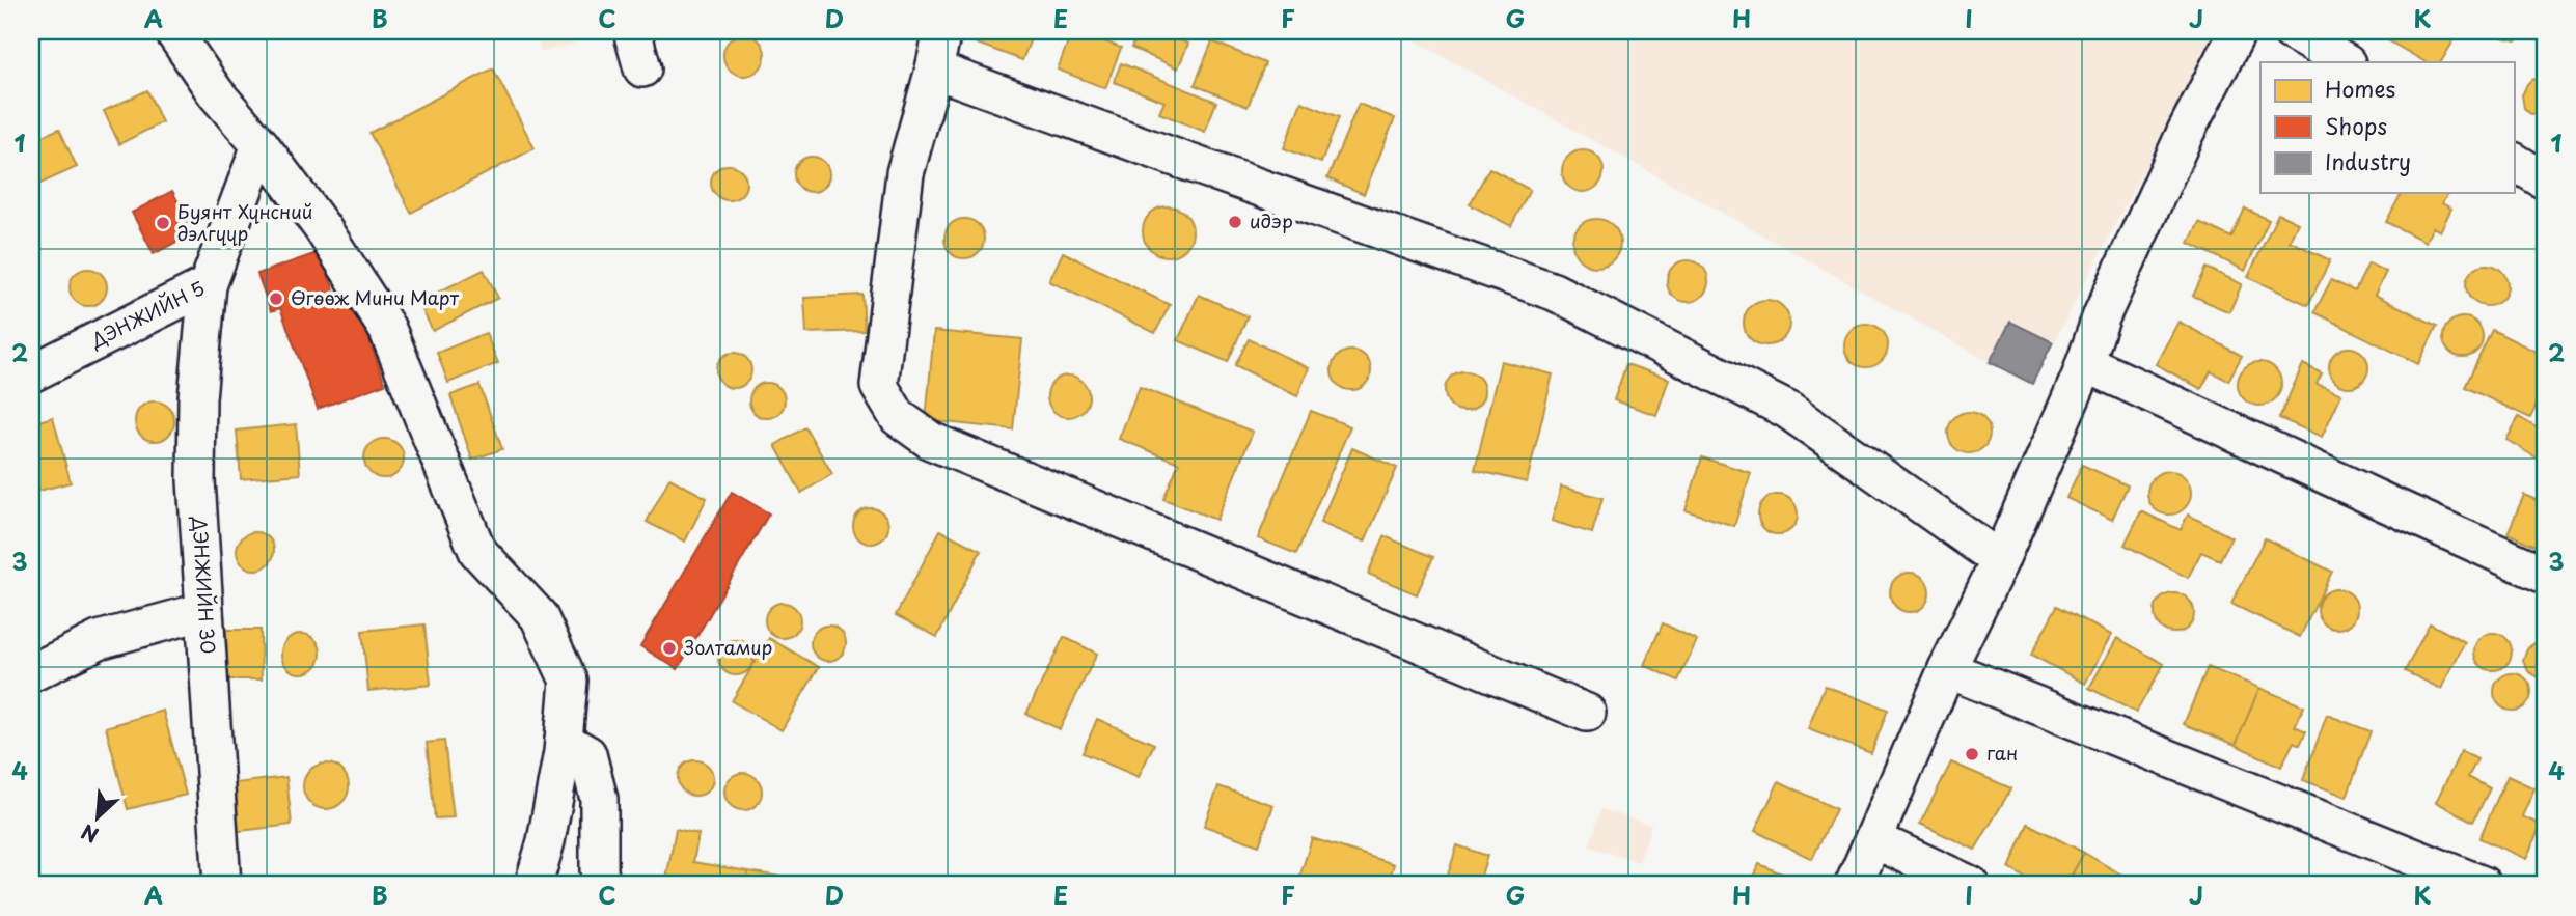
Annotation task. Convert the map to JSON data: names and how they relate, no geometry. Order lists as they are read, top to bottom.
{
  "streets": {
    "street": ["ДЭНЖИЙН 5", "ДЭНЖИЙН 30"]
  },
  "crossings": [
    ["ДЭНЖИЙН 5", "ДЭНЖИЙН 30"]
  ],
  "places": [
    "идэр",
    "Буянт Хүнсний дэлгүүр",
    "Өгөөж Мини Март",
    "Золтамир",
    "ган"
  ],
  "legend": ["Homes", "Shops", "Industry"],
  "north": "bottom left",
  "grid": {
    "columns": [
      "A",
      "B",
      "C",
      "D",
      "E",
      "F",
      "G",
      "H",
      "I",
      "J",
      "K"
    ],
    "rows": [
      "1",
      "2",
      "3",
      "4"
    ]
  }
}
